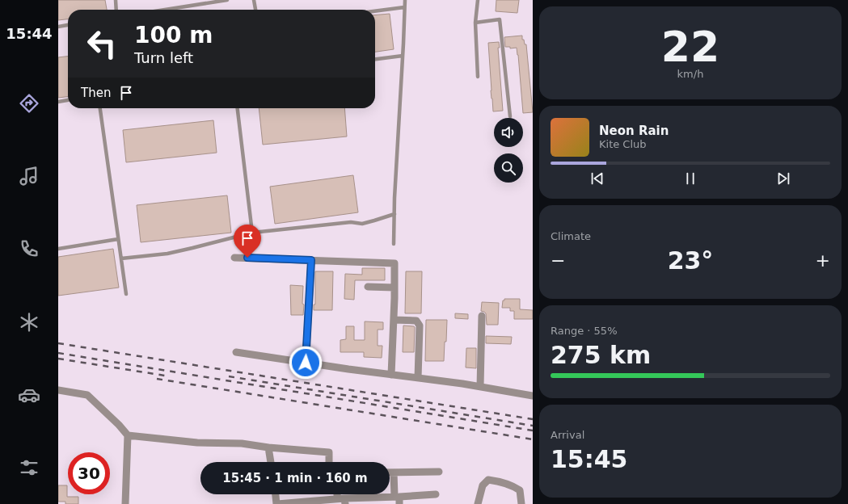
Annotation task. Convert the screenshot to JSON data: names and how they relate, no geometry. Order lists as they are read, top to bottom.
{
  "page": {
    "tabs": "15:44",
    "tile": [
      ["22", "km/h"],
      "Climate",
      ["Range · 55%", "275 km"],
      ["Arrival", "15:45"]
    ],
    "turn": ["100 m", "Turn left"],
    "then": "Then",
    "song": ["Neon Rain", "Kite Club"],
    "heat": ["−", "23°", "+"],
    "limit": "30",
    "trip": "15:45 · 1 min · 160 m"
  }
}
